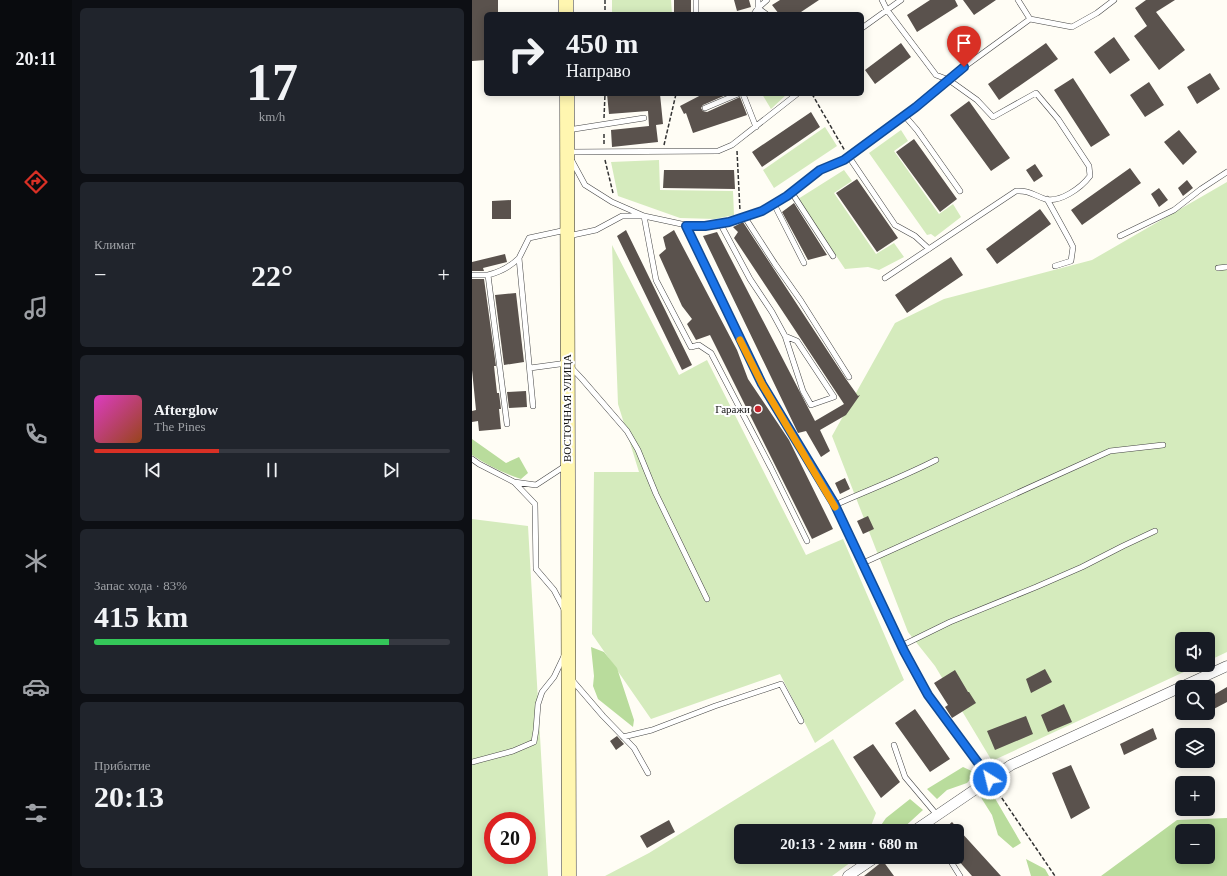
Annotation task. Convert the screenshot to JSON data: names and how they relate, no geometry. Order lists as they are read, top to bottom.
{
  "streets": {
    "main road": ["ВОСТОЧНАЯ УЛИЦА"]
  },
  "places": ["Гаражи"],
  "page": {
    "tabs": "20:11",
    "tile": [
      ["17", "km/h"],
      "Климат",
      ["Запас хода · 83%", "415 km"],
      ["Прибытие", "20:13"]
    ],
    "turn": ["450 m", "Направо"],
    "heat": ["−", "22°", "+"],
    "song": ["Afterglow", "The Pines"],
    "map_buttons": ["+", "−"],
    "limit": "20",
    "trip": "20:13 · 2 мин · 680 m"
  }
}
